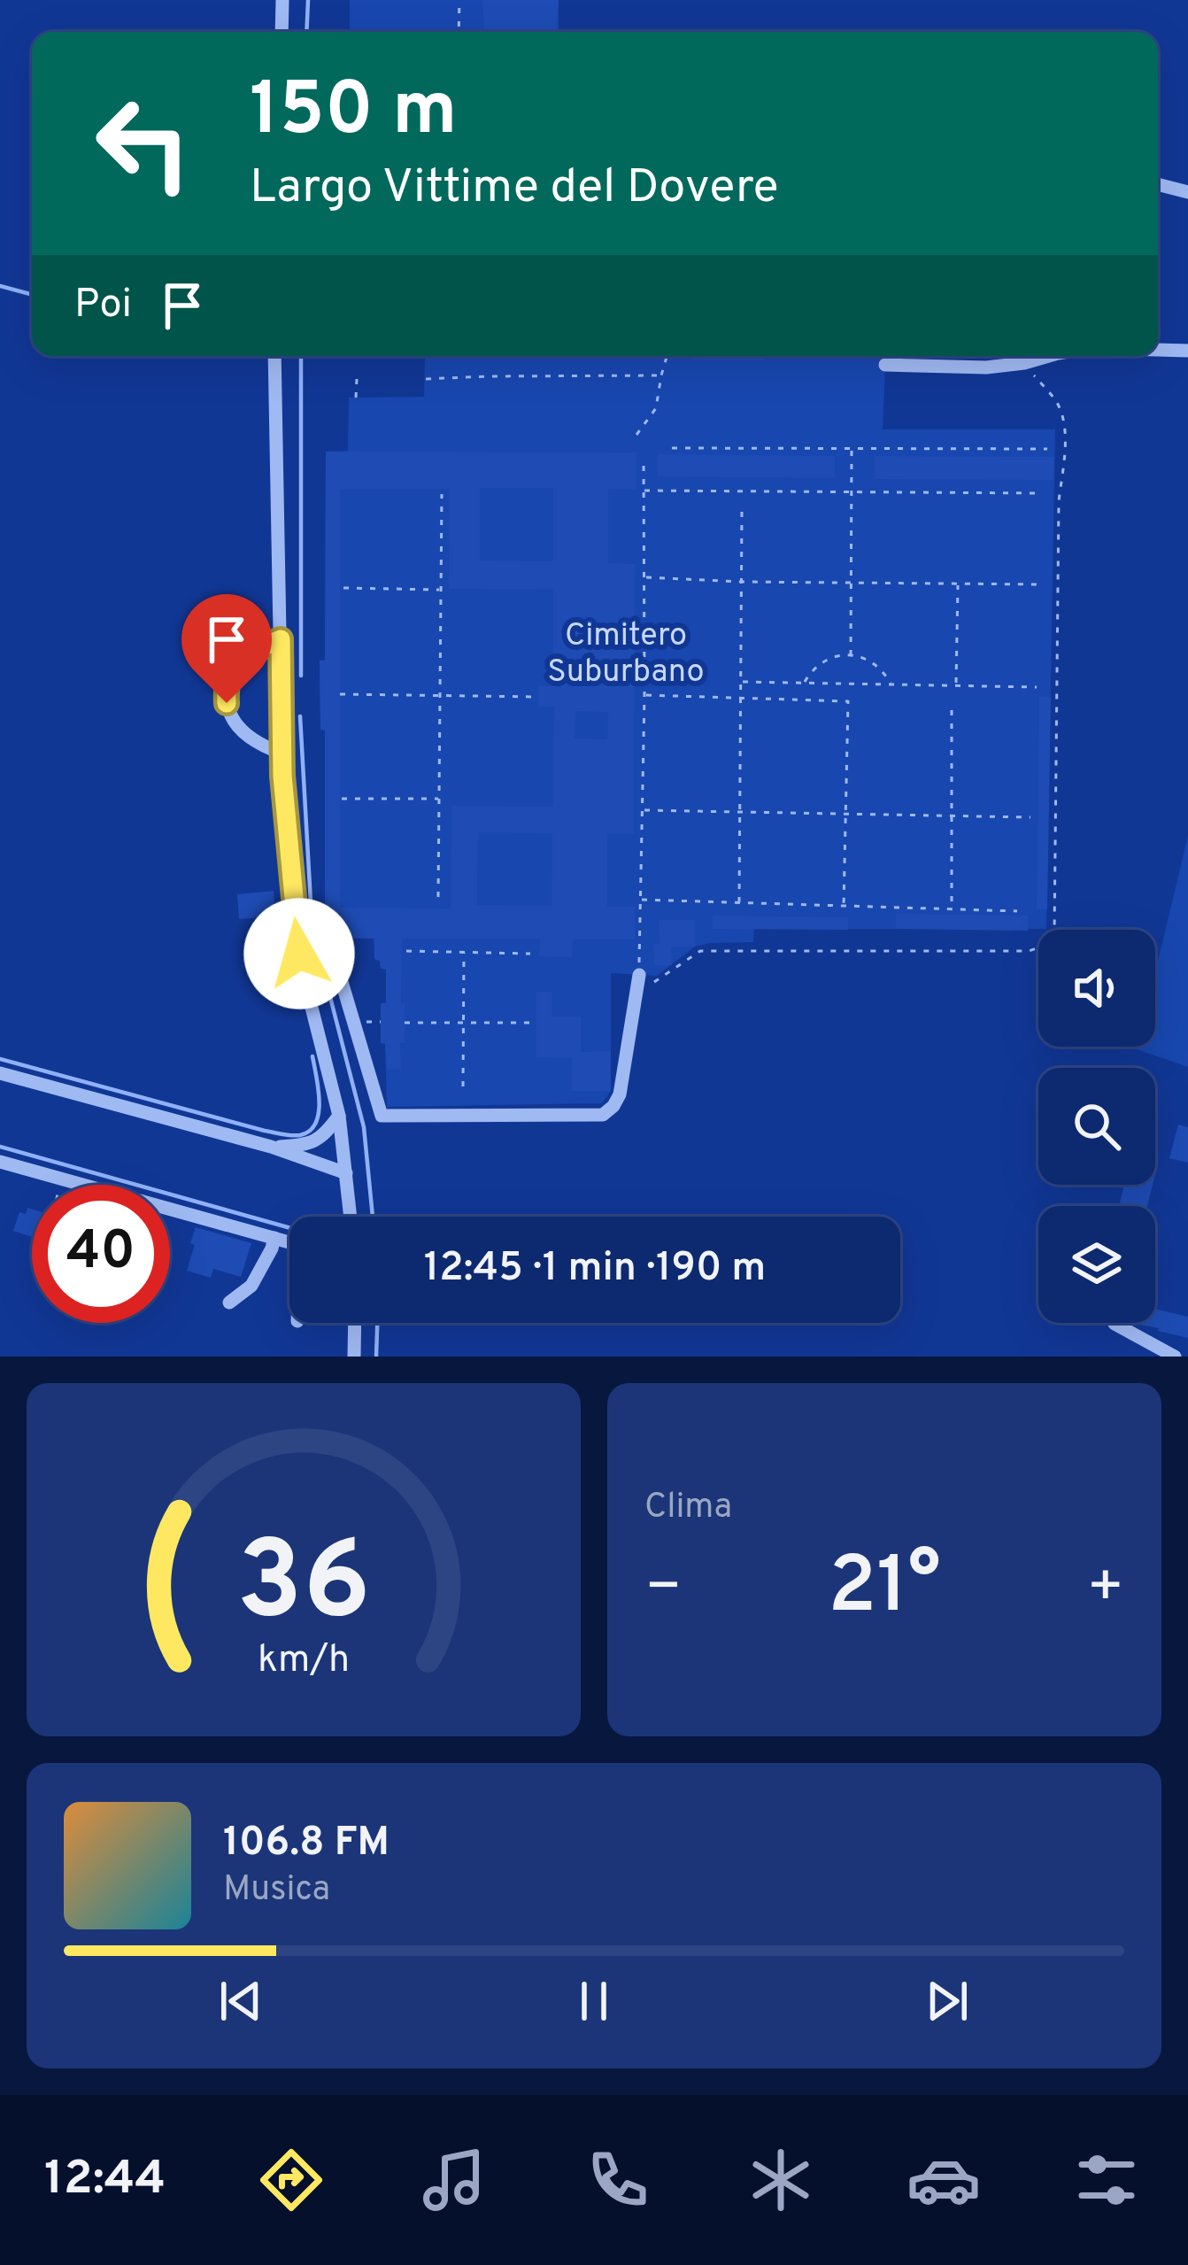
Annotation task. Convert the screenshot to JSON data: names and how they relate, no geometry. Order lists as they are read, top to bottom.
{
  "parks": ["Cimitero Suburbano"],
  "page": {
    "turn": ["150 m", "Largo Vittime del Dovere"],
    "then": "Poi",
    "limit": "40",
    "trip": "12:45 · 1 min · 190 m",
    "tile": "Clima",
    "heat": ["−", "21°", "+"],
    "song": ["106.8 FM", "Musica"],
    "tabs": "12:44",
    "gauge": ["36", "km/h"]
  }
}
